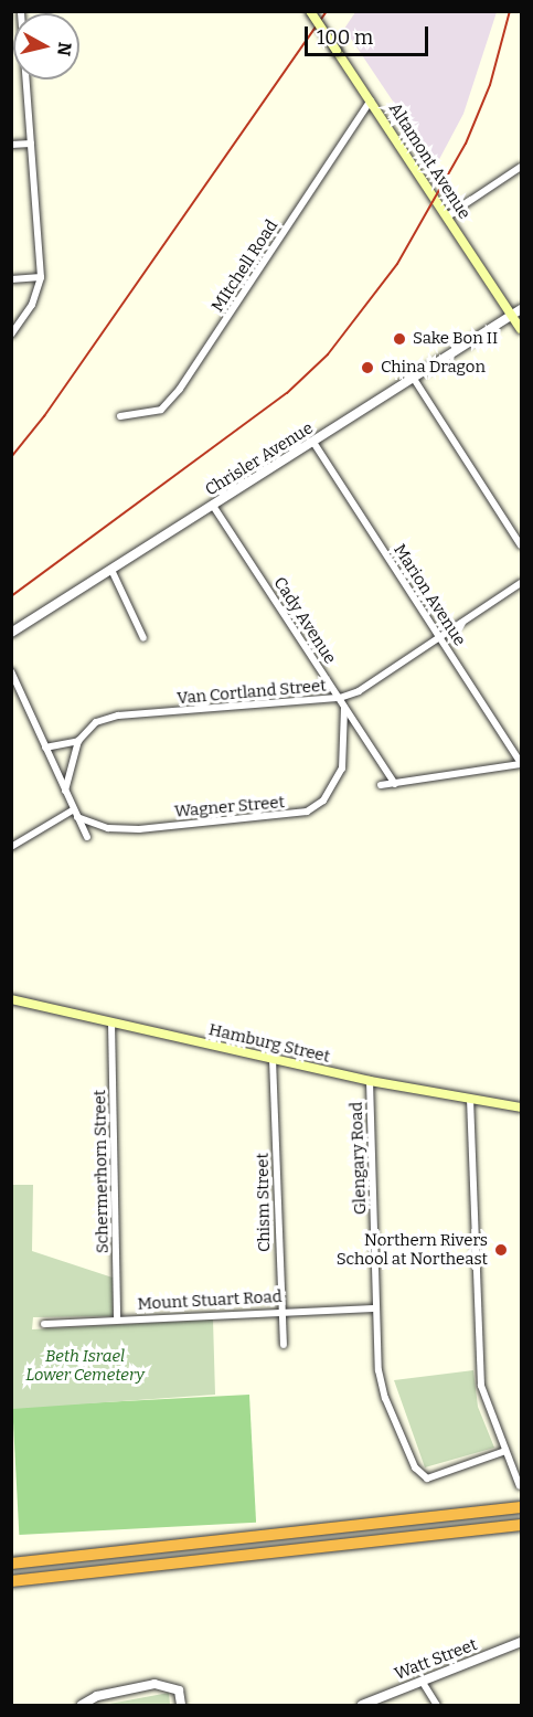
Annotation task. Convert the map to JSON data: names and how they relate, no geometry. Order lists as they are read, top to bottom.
{
  "streets": {
    "main road": ["Altamont Avenue", "Hamburg Street"],
    "street": [
      "MItchell Road",
      "Chrisler Avenue",
      "Marion Avenue",
      "Cady Avenue",
      "Van Cortland Street",
      "Wagner Street",
      "Glengary Road",
      "Schermerhorn Street",
      "Chism Street",
      "Mount Stuart Road",
      "Watt Street"
    ]
  },
  "crossings": [
    ["Altamont Avenue", "MItchell Road"],
    ["Altamont Avenue", "Chrisler Avenue"],
    ["Chrisler Avenue", "Marion Avenue"],
    ["Chrisler Avenue", "Cady Avenue"],
    ["Marion Avenue", "Van Cortland Street"],
    ["Cady Avenue", "Van Cortland Street"],
    ["Cady Avenue", "Wagner Street"],
    ["Hamburg Street", "Glengary Road"],
    ["Hamburg Street", "Schermerhorn Street"],
    ["Hamburg Street", "Chism Street"],
    ["Glengary Road", "Mount Stuart Road"],
    ["Schermerhorn Street", "Mount Stuart Road"],
    ["Chism Street", "Mount Stuart Road"]
  ],
  "parks": ["Beth Israel Lower Cemetery"],
  "places": ["Sake Bon II", "China Dragon", "Northern Rivers School at Northeast"],
  "scale_bar": "100 m",
  "north": "right"
}
